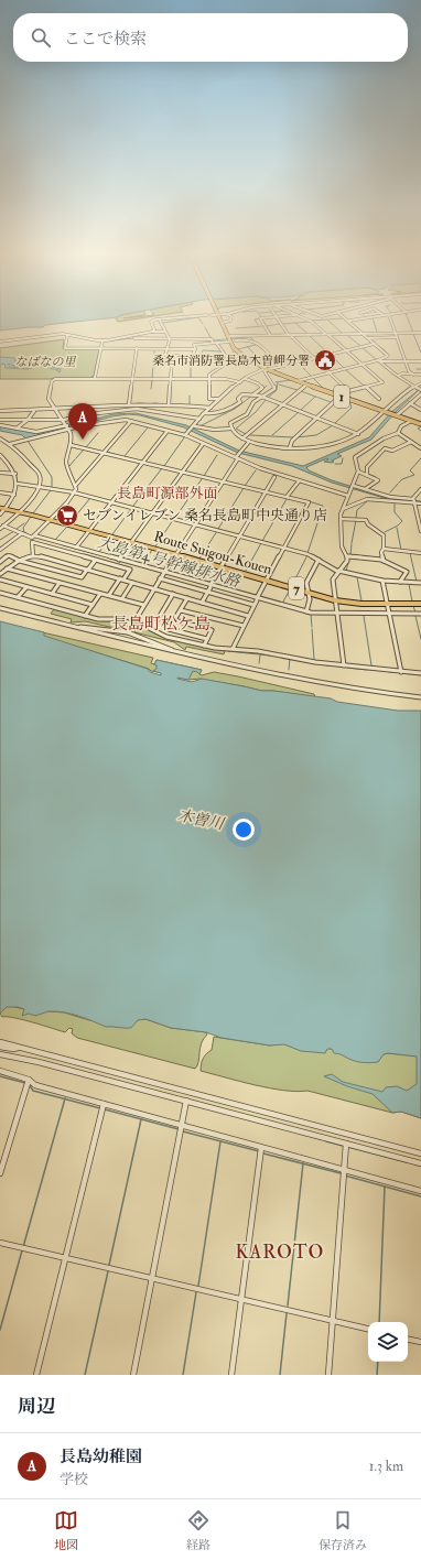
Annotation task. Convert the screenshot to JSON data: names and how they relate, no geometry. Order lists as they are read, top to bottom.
{
  "streets": {
    "highway": ["1"],
    "main road": ["Route Suigou-Kouen", "7"]
  },
  "districts": ["長島町源部外面", "長島町松ケ島", "KAROTO"],
  "water": ["大島第4号幹線排水路", "木曽川"],
  "parks": ["なばなの里"],
  "places": {
    "public building": ["桑名市消防署長島木曽岬分署"],
    "supermarket": ["セブンイレブン 桑名長島町中央通り店"]
  },
  "page": {
    "search": "ここで検索",
    "pins": "A",
    "heading": "周辺",
    "list": [
      {
        "mark": "A",
        "name": "長島幼稚園",
        "note": "学校",
        "value": "1.3 km"
      }
    ],
    "nav": ["地図", "経路", "保存済み"]
  }
}
